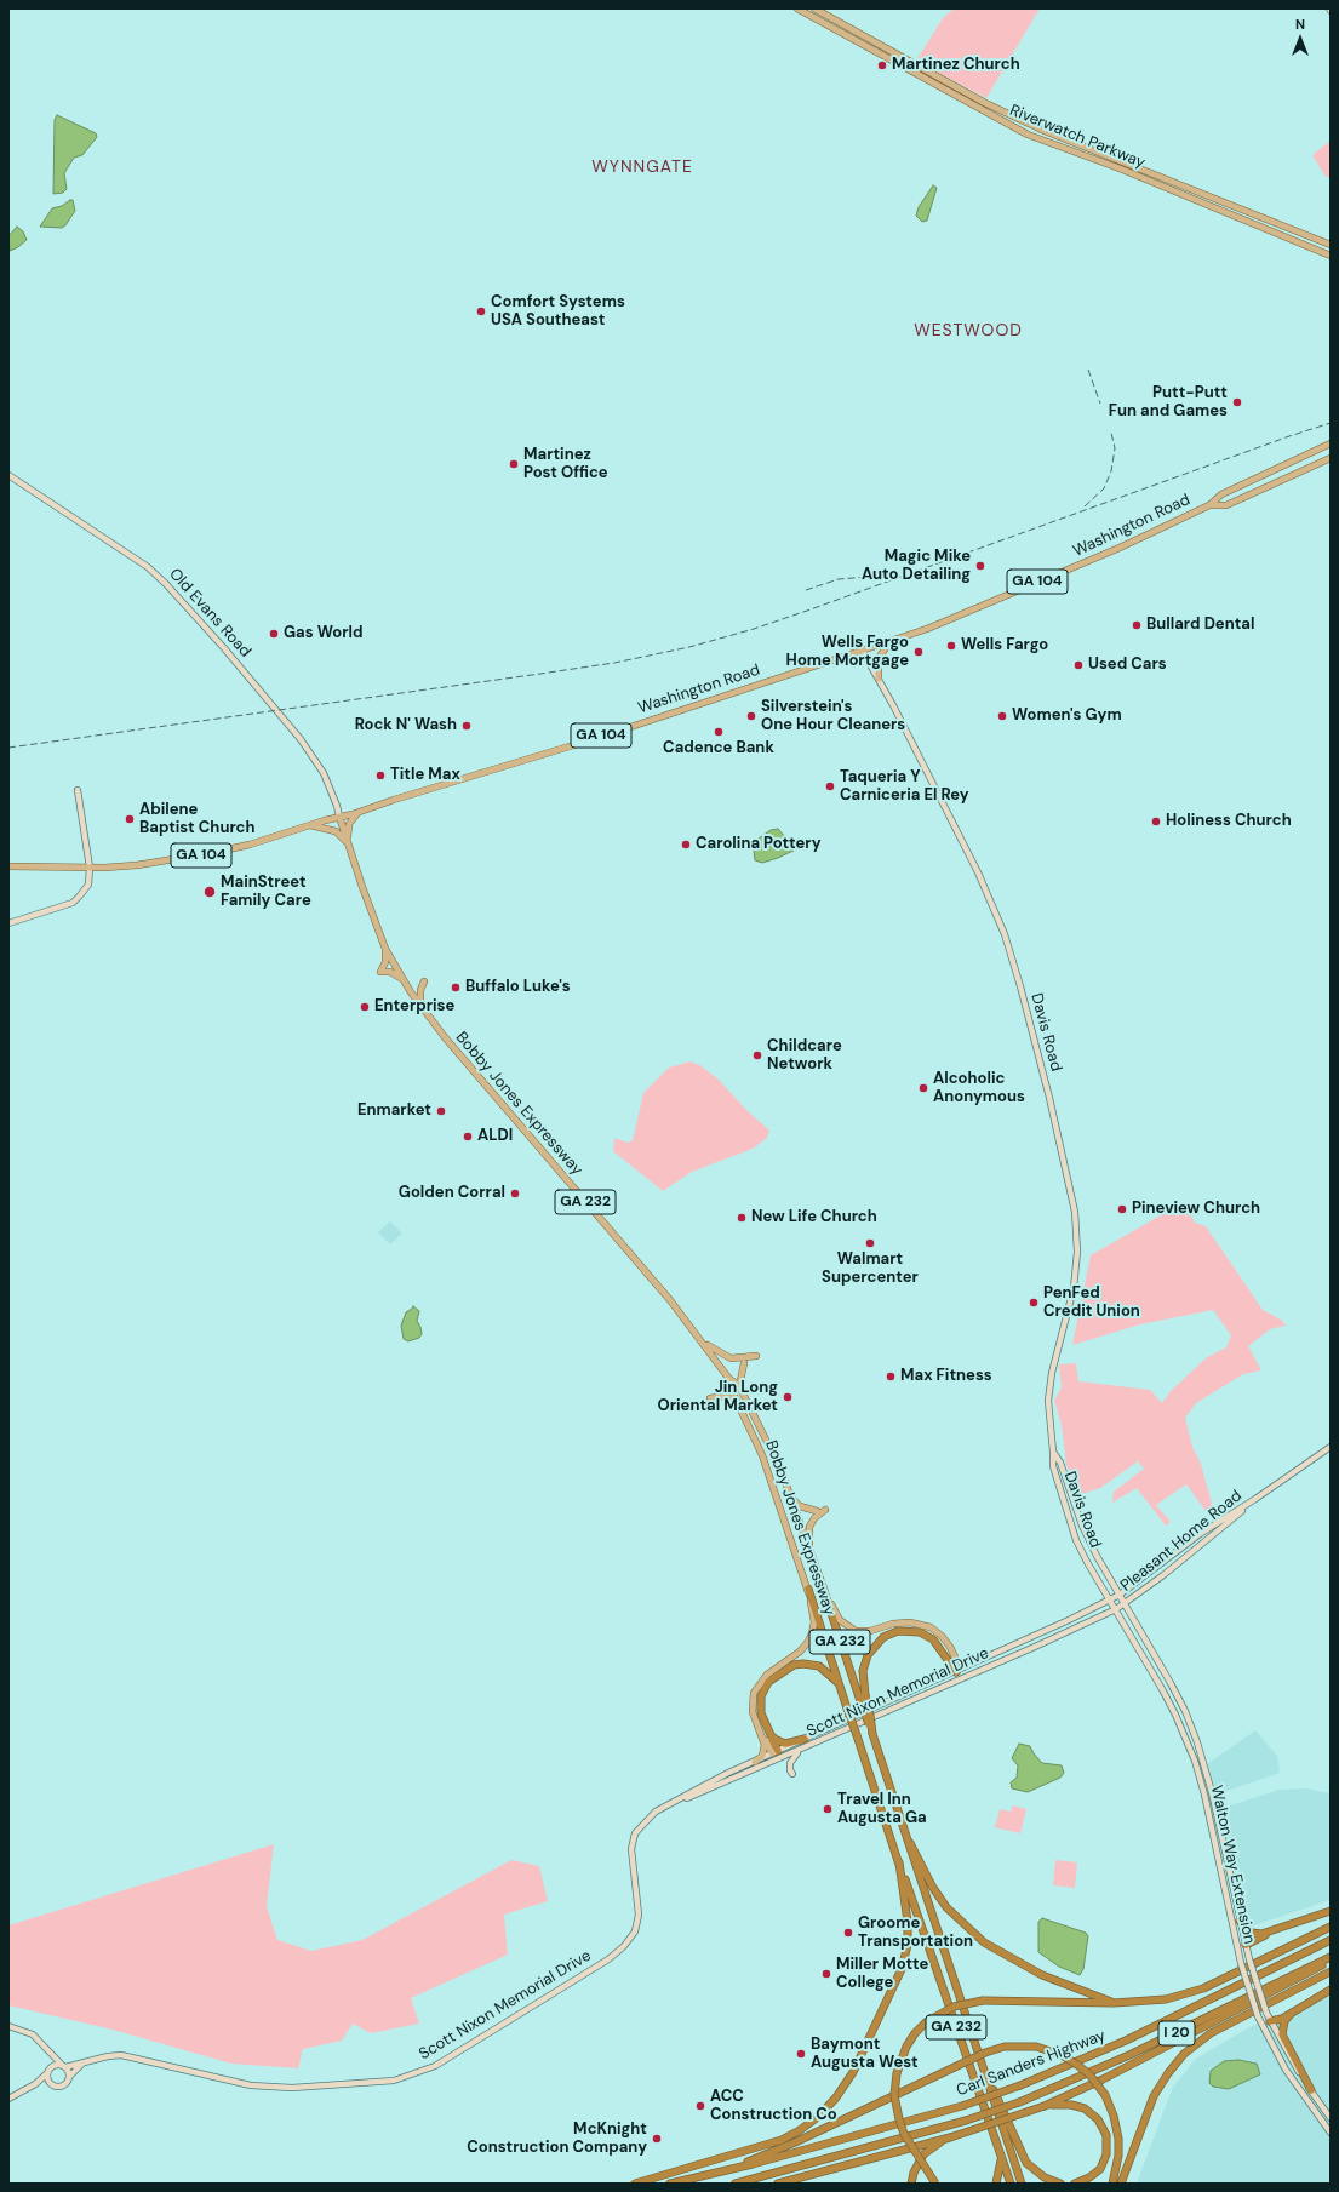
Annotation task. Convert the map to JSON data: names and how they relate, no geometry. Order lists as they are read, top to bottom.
{
  "streets": {
    "highway": [
      "Bobby Jones Expressway",
      "GA 232",
      "I 20",
      "Carl Sanders Highway"
    ],
    "main road": [
      "Riverwatch Parkway",
      "Washington Road",
      "GA 104",
      "Old Evans Road",
      "Davis Road",
      "Pleasant Home Road",
      "Scott Nixon Memorial Drive",
      "Walton Way Extension"
    ]
  },
  "crossings": [
    ["Washington Road", "Old Evans Road"],
    ["Washington Road", "Davis Road"],
    ["Washington Road", "Bobby Jones Expressway"],
    ["Old Evans Road", "Bobby Jones Expressway"],
    ["Davis Road", "Pleasant Home Road"],
    ["Davis Road", "Scott Nixon Memorial Drive"],
    ["Davis Road", "Walton Way Extension"],
    ["Bobby Jones Expressway", "GA 232"],
    ["Pleasant Home Road", "Scott Nixon Memorial Drive"],
    ["Pleasant Home Road", "Walton Way Extension"],
    ["Scott Nixon Memorial Drive", "Walton Way Extension"]
  ],
  "districts": ["WYNNGATE", "WESTWOOD"],
  "places": [
    "Martinez Church",
    "Comfort Systems USA Southeast",
    "Putt-Putt Fun and Games",
    "Martinez Post Office",
    "Magic Mike Auto Detailing",
    "Bullard Dental",
    "Gas World",
    "Wells Fargo",
    "Wells Fargo Home Mortgage",
    "Used Cars",
    "Silverstein's One Hour Cleaners",
    "Women's Gym",
    "Rock N' Wash",
    "Cadence Bank",
    "Title Max",
    "Taqueria Y Carniceria El Rey",
    "Abilene Baptist Church",
    "Holiness Church",
    "Carolina Pottery",
    "MainStreet Family Care",
    "Buffalo Luke's",
    "Enterprise",
    "Childcare Network",
    "Alcoholic Anonymous",
    "Enmarket",
    "ALDI",
    "Golden Corral",
    "Pineview Church",
    "New Life Church",
    "Walmart Supercenter",
    "PenFed Credit Union",
    "Max Fitness",
    "Jin Long Oriental Market",
    "Travel Inn Augusta Ga",
    "Groome Transportation",
    "Miller Motte College",
    "Baymont Augusta West",
    "ACC Construction Co",
    "McKnight Construction Company"
  ],
  "north": "top"
}
